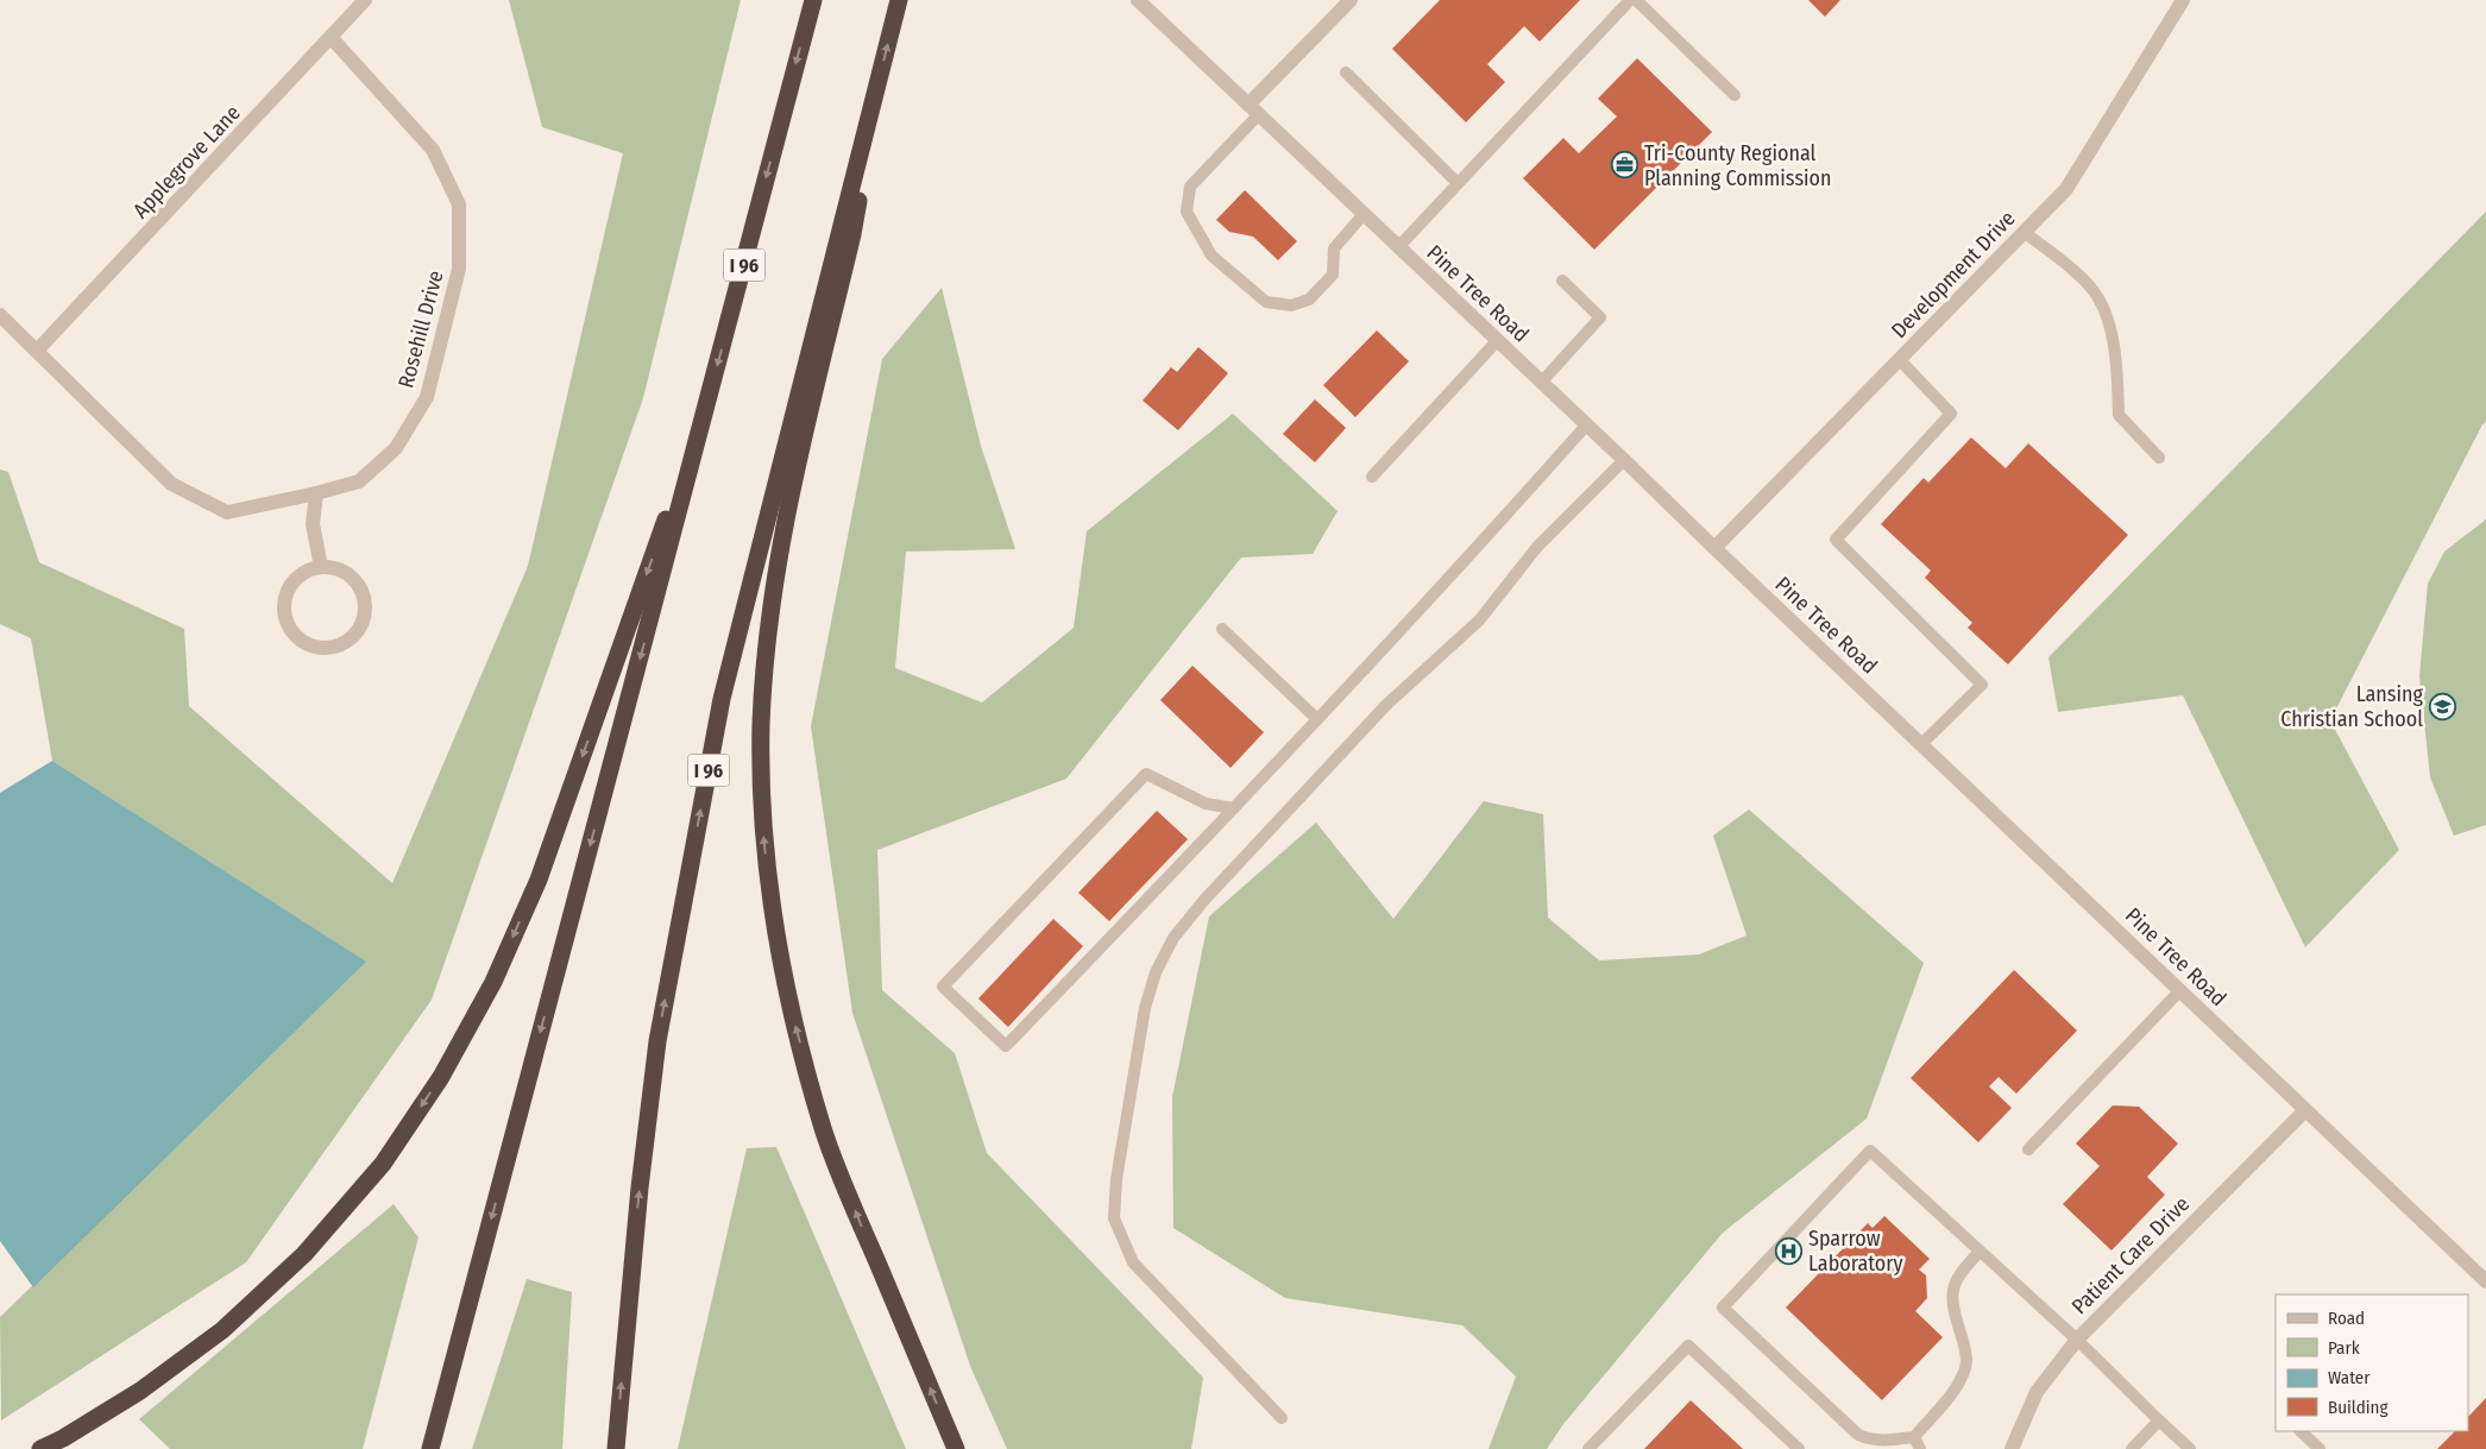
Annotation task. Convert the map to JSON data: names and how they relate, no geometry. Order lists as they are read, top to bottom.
{
  "streets": {
    "highway": ["I 96"],
    "street": [
      "Applegrove Lane",
      "Development Drive",
      "Pine Tree Road",
      "Rosehill Drive",
      "Patient Care Drive"
    ]
  },
  "crossings": [
    ["Applegrove Lane", "Rosehill Drive"],
    ["Development Drive", "Pine Tree Road"],
    ["Pine Tree Road", "Patient Care Drive"]
  ],
  "places": {
    "office": ["Tri-County Regional Planning Commission"],
    "school or university": ["Lansing Christian School"],
    "hospital": ["Sparrow Laboratory"]
  },
  "legend": [
    "Road",
    "Park",
    "Water",
    "Building"
  ]
}
